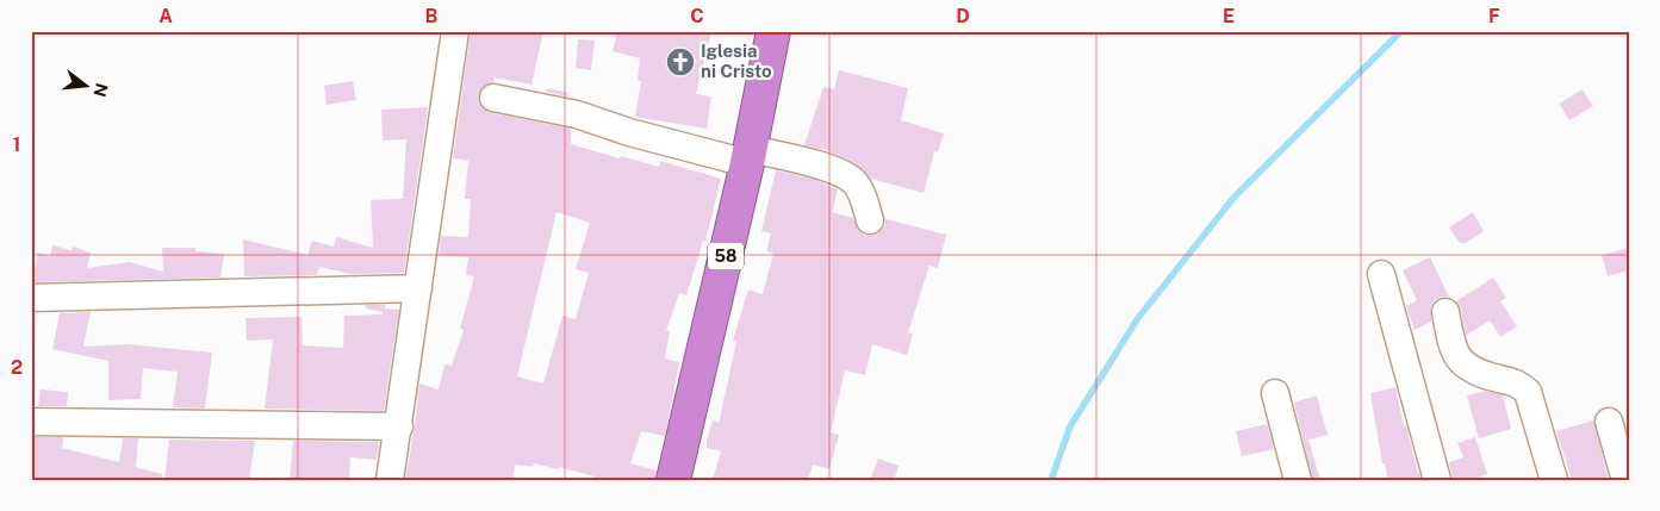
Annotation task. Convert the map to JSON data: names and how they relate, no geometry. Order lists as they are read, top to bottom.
{
  "streets": {
    "highway": ["58"]
  },
  "places": {
    "church": ["Iglesia ni Cristo"]
  },
  "north": "right",
  "grid": {
    "columns": [
      "A",
      "B",
      "C",
      "D",
      "E",
      "F"
    ],
    "rows": ["1", "2"]
  }
}
